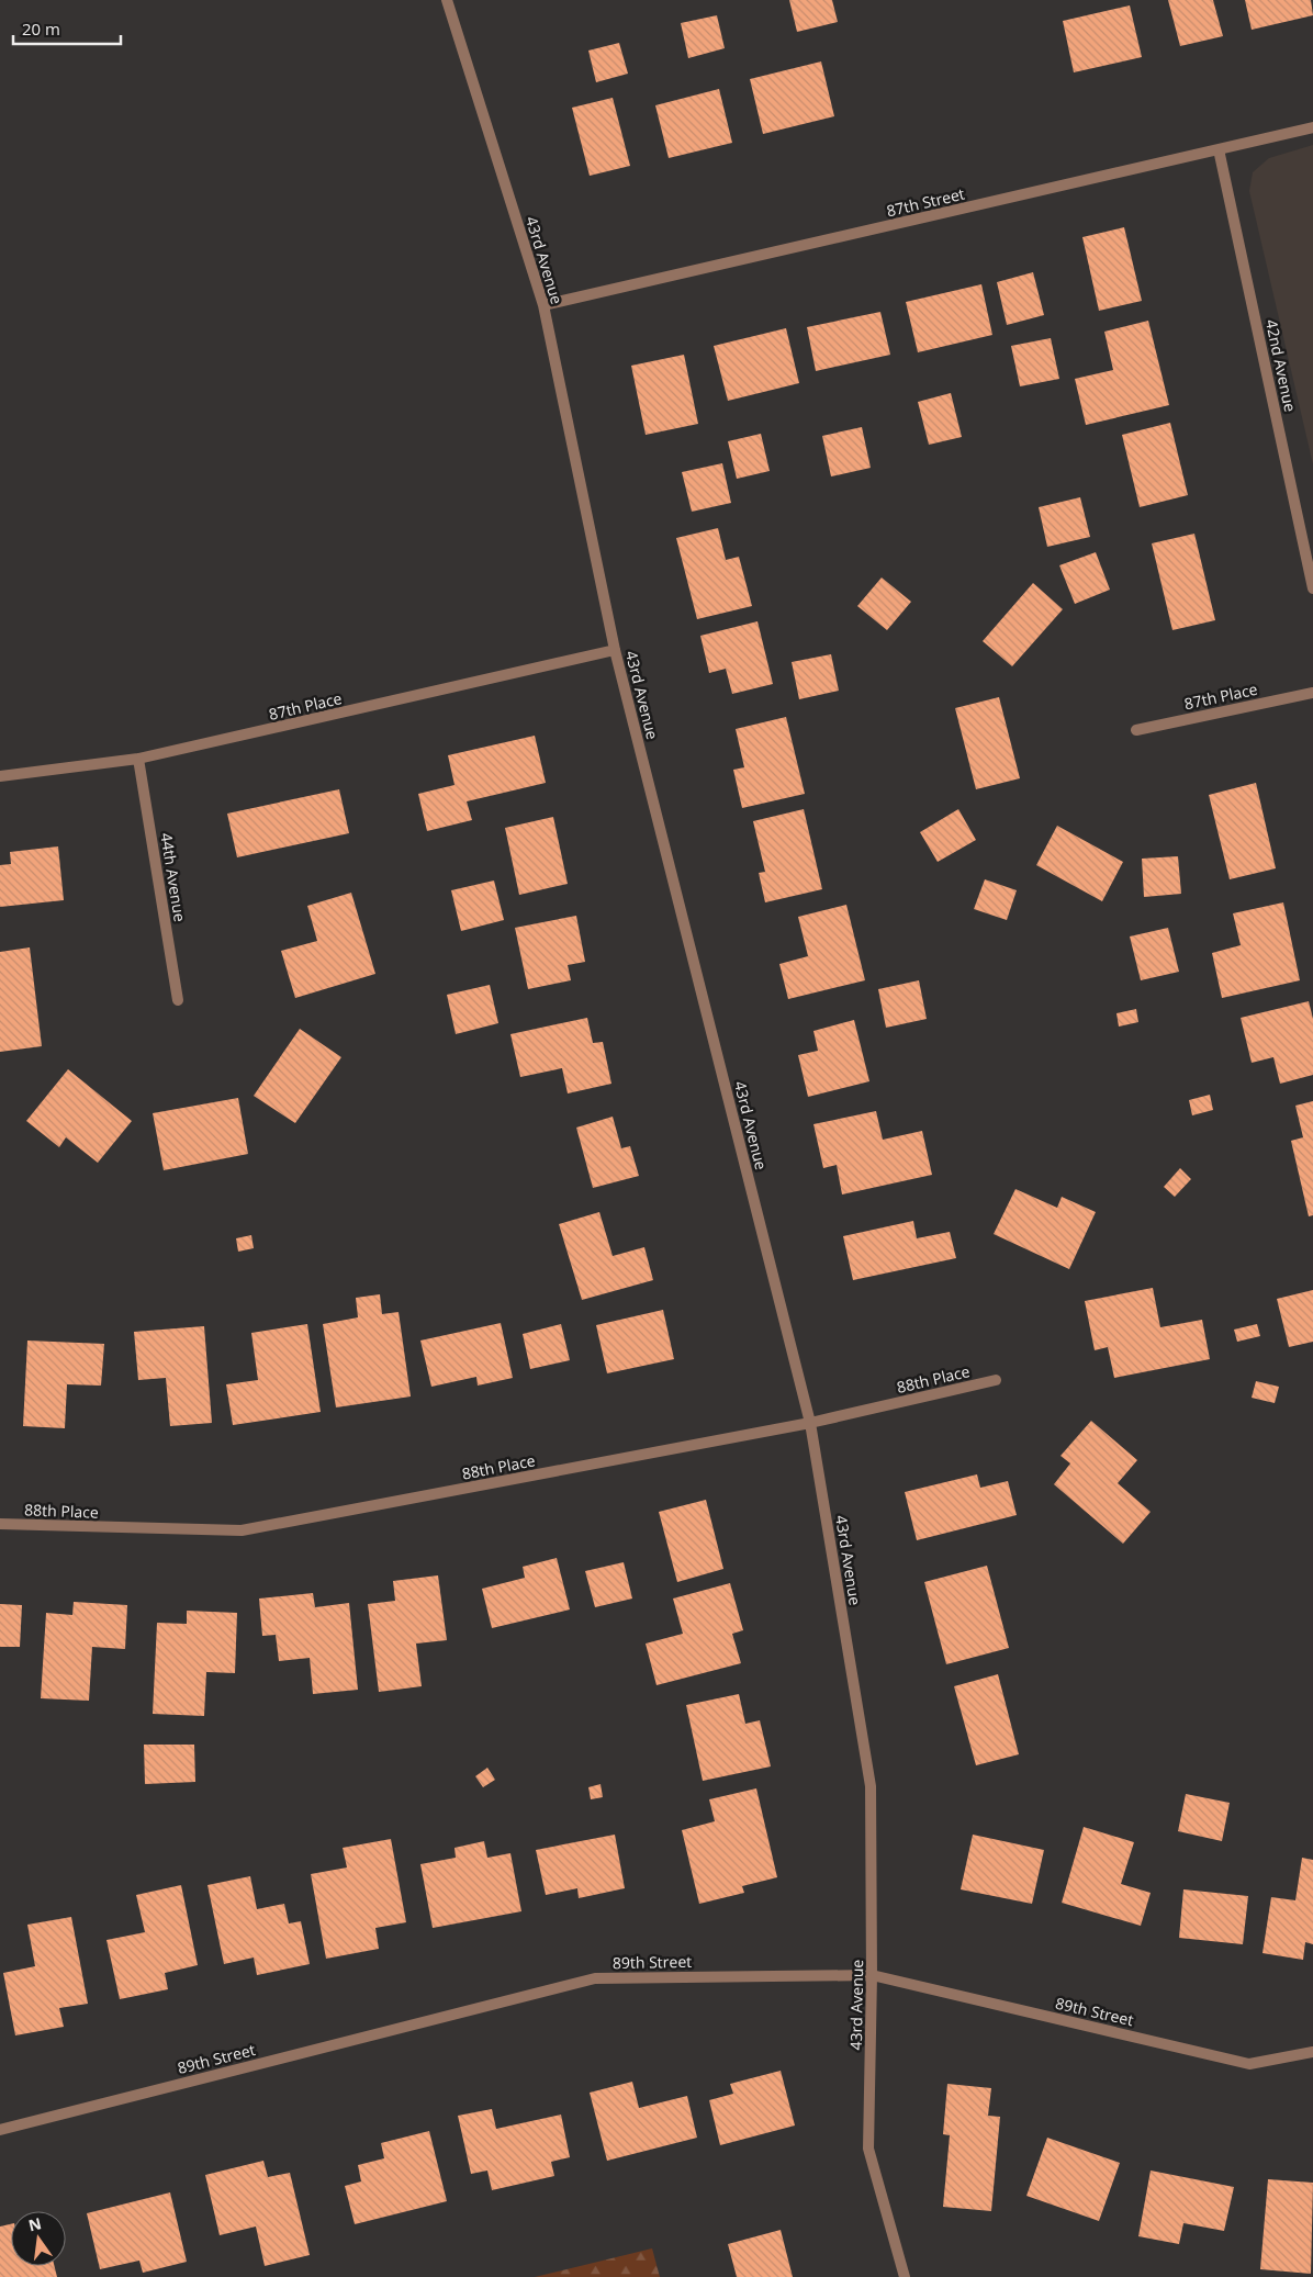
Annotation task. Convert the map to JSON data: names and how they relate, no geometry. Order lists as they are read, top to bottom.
{
  "streets": {
    "street": [
      "87th Street",
      "43rd Avenue",
      "42nd Avenue",
      "87th Place",
      "44th Avenue",
      "88th Place",
      "89th Street"
    ]
  },
  "crossings": [
    ["87th Street", "43rd Avenue"],
    ["87th Street", "42nd Avenue"],
    ["43rd Avenue", "87th Place"],
    ["43rd Avenue", "88th Place"],
    ["43rd Avenue", "89th Street"],
    ["87th Place", "44th Avenue"]
  ],
  "scale_bar": "20 m",
  "north": "top"
}
